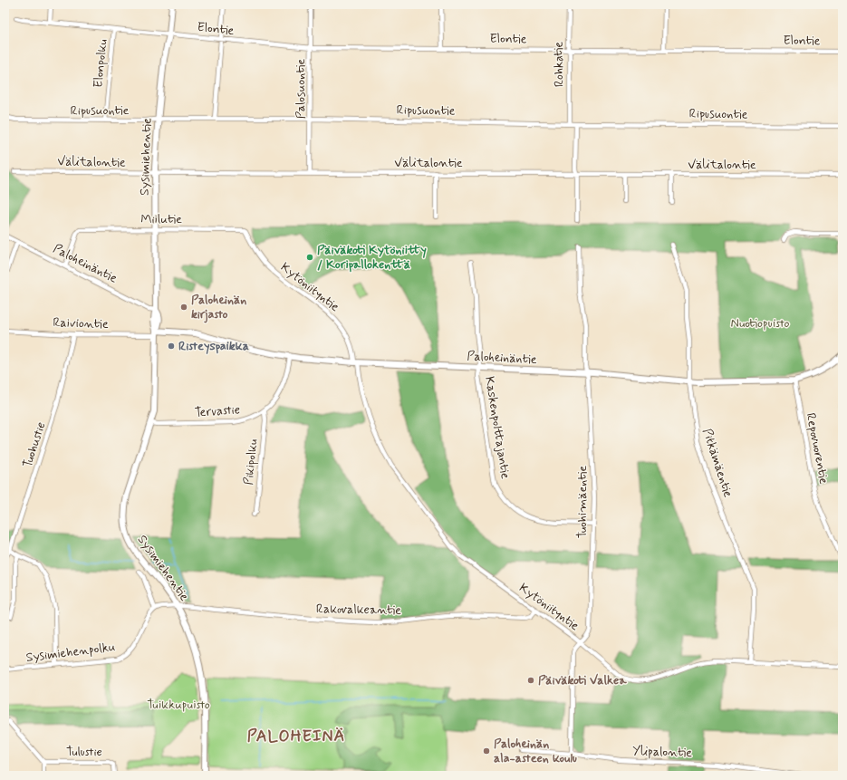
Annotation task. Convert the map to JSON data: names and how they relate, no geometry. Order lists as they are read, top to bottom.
{
  "streets": {
    "street": [
      "Elontie",
      "Elonpolku",
      "Rohkatie",
      "Palosuontie",
      "Ripusuontie",
      "Sysimiehentie",
      "Välitalontie",
      "Miilutie",
      "Paloheinäntie",
      "Kytöniityntie",
      "Raiviontie",
      "Tervastie",
      "Kaskenpolttajantie",
      "Tuohustie",
      "Repovuorentie",
      "Pikipolku",
      "Pitkämäentie",
      "Tuohimäentie",
      "Rakovalkeantie",
      "Sysimiehenpolku",
      "Tulustie",
      "Ylipalontie"
    ]
  },
  "crossings": [
    ["Elontie", "Elonpolku"],
    ["Elontie", "Rohkatie"],
    ["Elontie", "Palosuontie"],
    ["Elontie", "Sysimiehentie"],
    ["Elonpolku", "Ripusuontie"],
    ["Rohkatie", "Ripusuontie"],
    ["Palosuontie", "Ripusuontie"],
    ["Palosuontie", "Välitalontie"],
    ["Ripusuontie", "Sysimiehentie"],
    ["Sysimiehentie", "Välitalontie"],
    ["Sysimiehentie", "Miilutie"],
    ["Sysimiehentie", "Paloheinäntie"],
    ["Sysimiehentie", "Raiviontie"],
    ["Sysimiehentie", "Tervastie"],
    ["Sysimiehentie", "Rakovalkeantie"],
    ["Miilutie", "Paloheinäntie"],
    ["Miilutie", "Kytöniityntie"],
    ["Paloheinäntie", "Kytöniityntie"],
    ["Paloheinäntie", "Raiviontie"],
    ["Paloheinäntie", "Tervastie"],
    ["Paloheinäntie", "Kaskenpolttajantie"],
    ["Paloheinäntie", "Repovuorentie"],
    ["Paloheinäntie", "Pitkämäentie"],
    ["Paloheinäntie", "Tuohimäentie"],
    ["Kytöniityntie", "Pitkämäentie"],
    ["Kytöniityntie", "Tuohimäentie"],
    ["Kytöniityntie", "Rakovalkeantie"],
    ["Raiviontie", "Tuohustie"],
    ["Tervastie", "Pikipolku"],
    ["Kaskenpolttajantie", "Tuohimäentie"],
    ["Tuohimäentie", "Ylipalontie"]
  ],
  "districts": ["PALOHEINÄ"],
  "parks": ["Nuotiopuisto", "Tuikkupuisto"],
  "places": [
    "Päiväkoti Kytöniitty / Koripallokenttä",
    "Paloheinän kirjasto",
    "Risteyspaikka",
    "Päiväkoti Valkea",
    "Paloheinän ala-asteen koulu"
  ]
}
